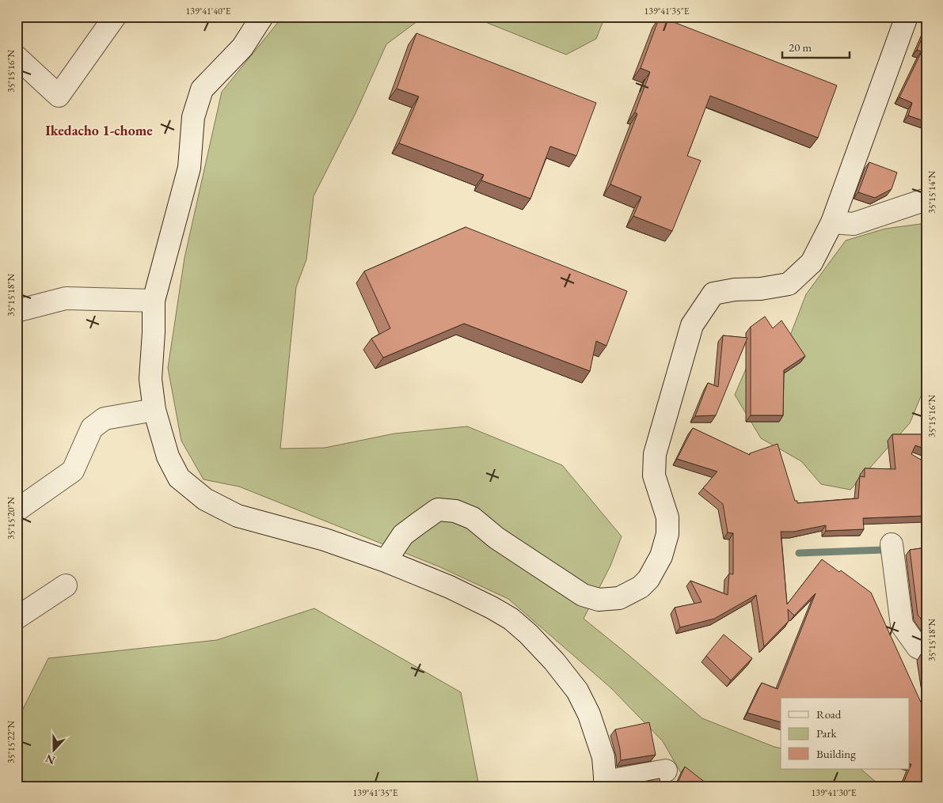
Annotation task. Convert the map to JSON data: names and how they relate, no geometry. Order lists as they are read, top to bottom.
{
  "districts": ["Ikedacho 1-chome"],
  "legend": ["Road", "Park", "Building"],
  "scale_bar": "20 m",
  "north": "bottom",
  "coordinates": [
    "139°41'40\"E",
    "139°41'35\"E",
    "35°15'16\"N",
    "35°15'14\"N",
    "35°15'18\"N",
    "35°15'20\"N",
    "35°15'22\"N",
    "139°41'30\"E"
  ]
}
